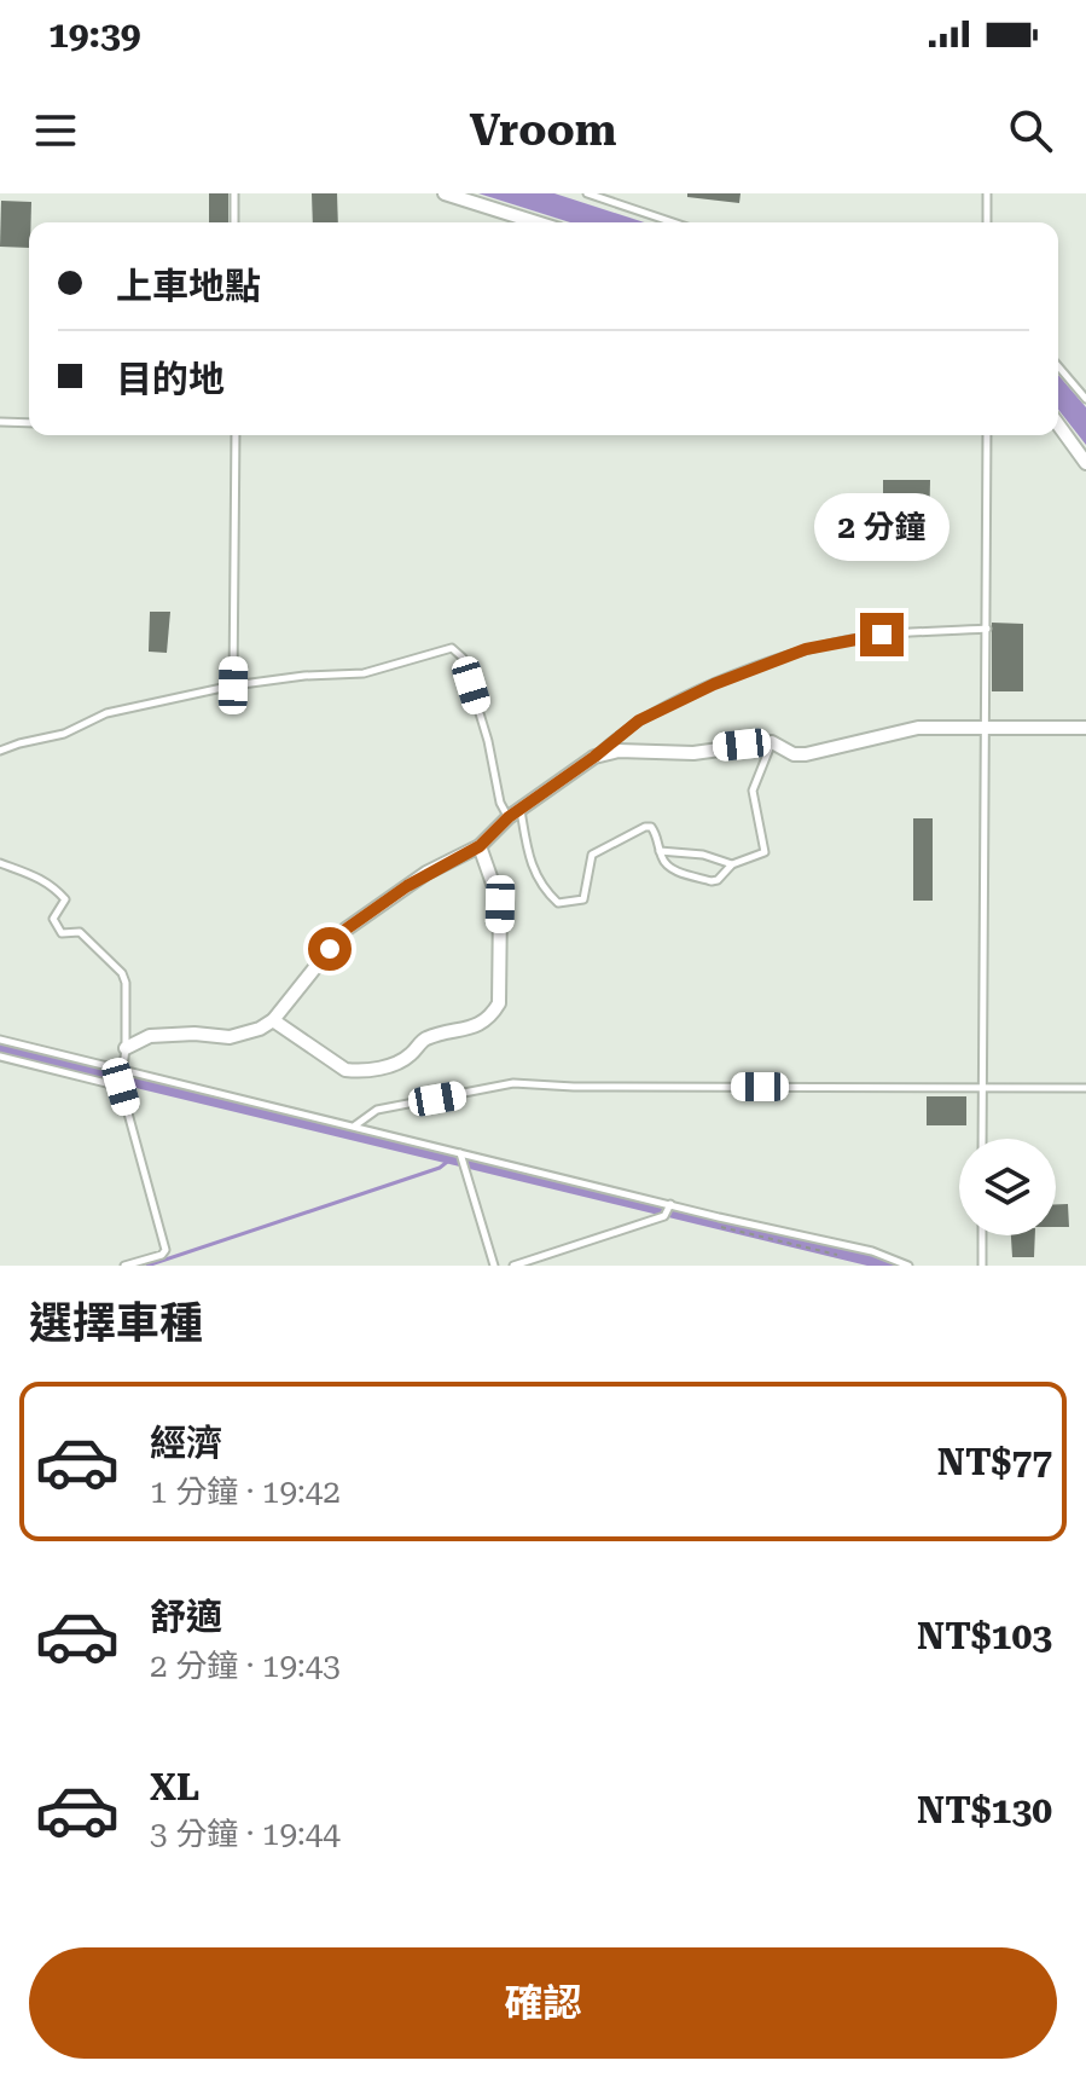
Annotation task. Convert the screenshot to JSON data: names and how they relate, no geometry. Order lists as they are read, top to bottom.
{
  "page": {
    "status": "19:39",
    "header": "Vroom",
    "banner": ["上車地點", "目的地"],
    "bubble": "2 分鐘",
    "heading": "選擇車種",
    "list": [
      {
        "name": "經濟",
        "note": "1 分鐘 · 19:42",
        "value": "NT$77"
      },
      {
        "name": "舒適",
        "note": "2 分鐘 · 19:43",
        "value": "NT$103"
      },
      {
        "name": "XL",
        "note": "3 分鐘 · 19:44",
        "value": "NT$130"
      }
    ],
    "buttons": "確認"
  }
}
